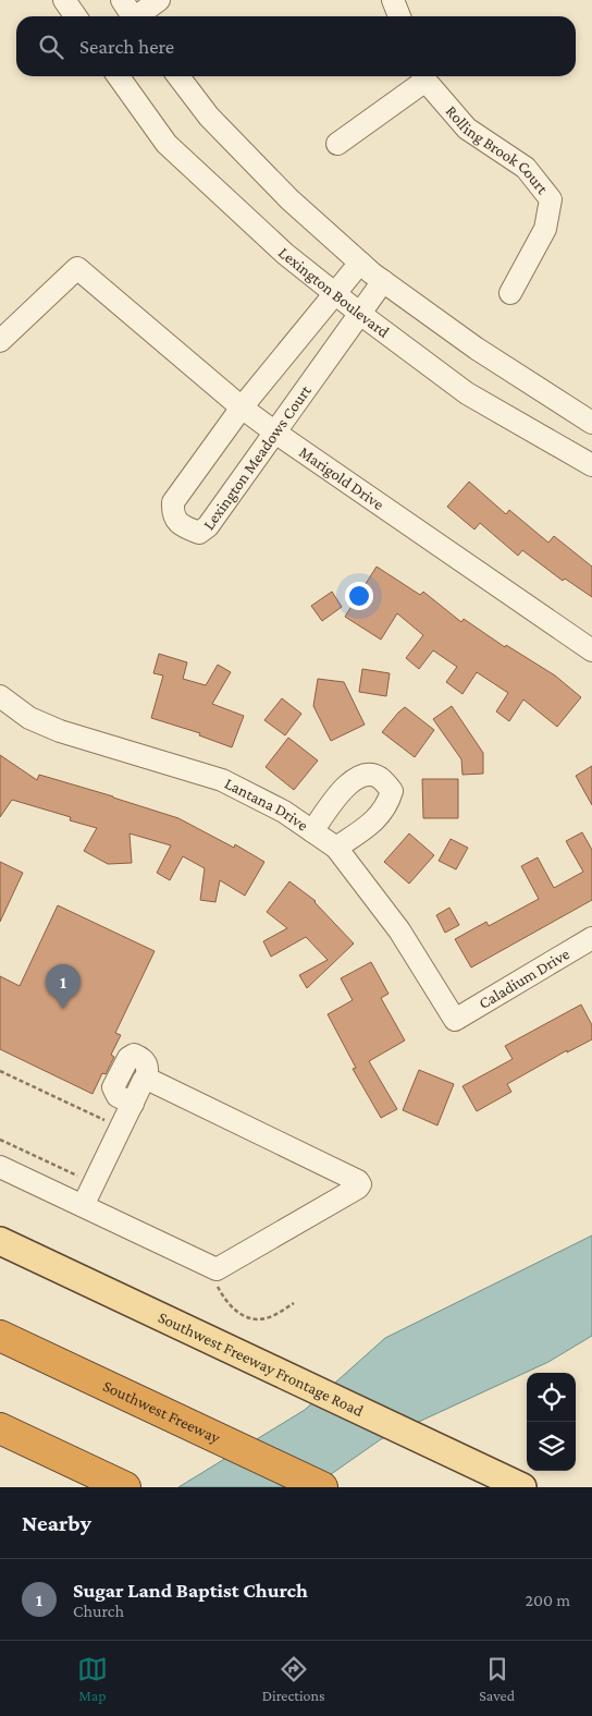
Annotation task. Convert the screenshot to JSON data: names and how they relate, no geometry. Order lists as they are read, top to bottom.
{
  "streets": {
    "highway": ["Southwest Freeway"],
    "main road": ["Southwest Freeway Frontage Road"],
    "street": [
      "Rolling Brook Court",
      "Lexington Boulevard",
      "Lexington Meadows Court",
      "Marigold Drive",
      "Lantana Drive",
      "Caladium Drive"
    ]
  },
  "crossings": [
    ["Lexington Boulevard", "Lexington Meadows Court"],
    ["Lexington Meadows Court", "Marigold Drive"],
    ["Lantana Drive", "Caladium Drive"]
  ],
  "page": {
    "search": "Search here",
    "pins": "1",
    "heading": "Nearby",
    "list": [
      {
        "mark": "1",
        "name": "Sugar Land Baptist Church",
        "note": "Church",
        "value": "200 m"
      }
    ],
    "nav": ["Map", "Directions", "Saved"]
  }
}
